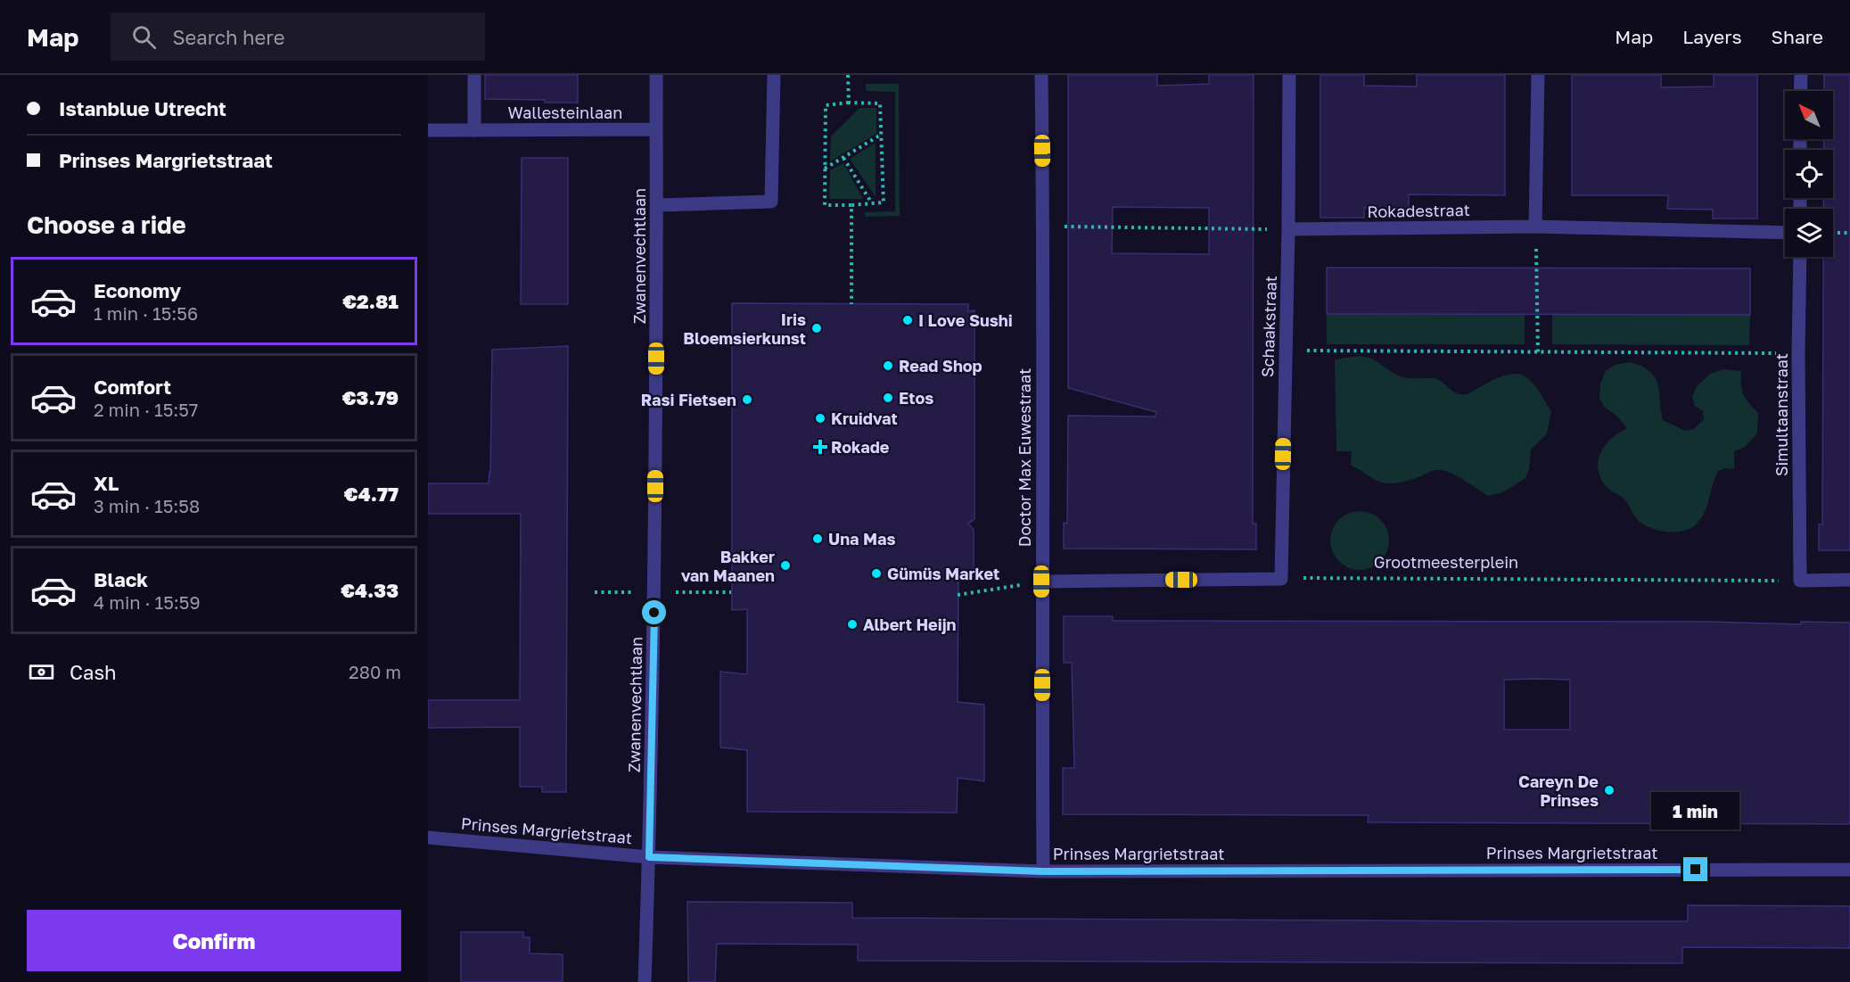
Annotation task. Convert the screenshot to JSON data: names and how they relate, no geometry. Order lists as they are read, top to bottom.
{
  "streets": {
    "street": [
      "Wallesteinlaan",
      "Rokadestraat",
      "Zwanenvechtlaan",
      "Schaakstraat",
      "Simultaanstraat",
      "Doctor Max Euwestraat",
      "Prinses Margrietstraat"
    ],
    "path": ["Grootmeesterplein"]
  },
  "crossings": [
    ["Wallesteinlaan", "Zwanenvechtlaan"],
    ["Rokadestraat", "Schaakstraat"],
    ["Zwanenvechtlaan", "Prinses Margrietstraat"],
    ["Schaakstraat", "Grootmeesterplein"],
    ["Simultaanstraat", "Grootmeesterplein"],
    ["Doctor Max Euwestraat", "Prinses Margrietstraat"]
  ],
  "places": {
    "other": [
      "I Love Sushi",
      "Iris Bloemsierkunst",
      "Read Shop",
      "Etos",
      "Rasi Fietsen",
      "Kruidvat",
      "Una Mas",
      "Bakker van Maanen",
      "Gümüs Market",
      "Albert Heijn",
      "Careyn De Prinses"
    ],
    "health": ["Rokade"]
  },
  "north": "top left",
  "page": {
    "header": "Map",
    "search": "Search here",
    "nav": ["Map", "Layers", "Share"],
    "banner": ["Istanblue Utrecht", "Prinses Margrietstraat"],
    "heading": "Choose a ride",
    "list": [
      {
        "name": "Economy",
        "note": "1 min · 15:56",
        "value": "€2.81"
      },
      {
        "name": "Comfort",
        "note": "2 min · 15:57",
        "value": "€3.79"
      },
      {
        "name": "XL",
        "note": "3 min · 15:58",
        "value": "€4.77"
      },
      {
        "name": "Black",
        "note": "4 min · 15:59",
        "value": "€4.33"
      }
    ],
    "pay": ["Cash", "280 m"],
    "bubble": "1 min",
    "buttons": "Confirm"
  }
}
